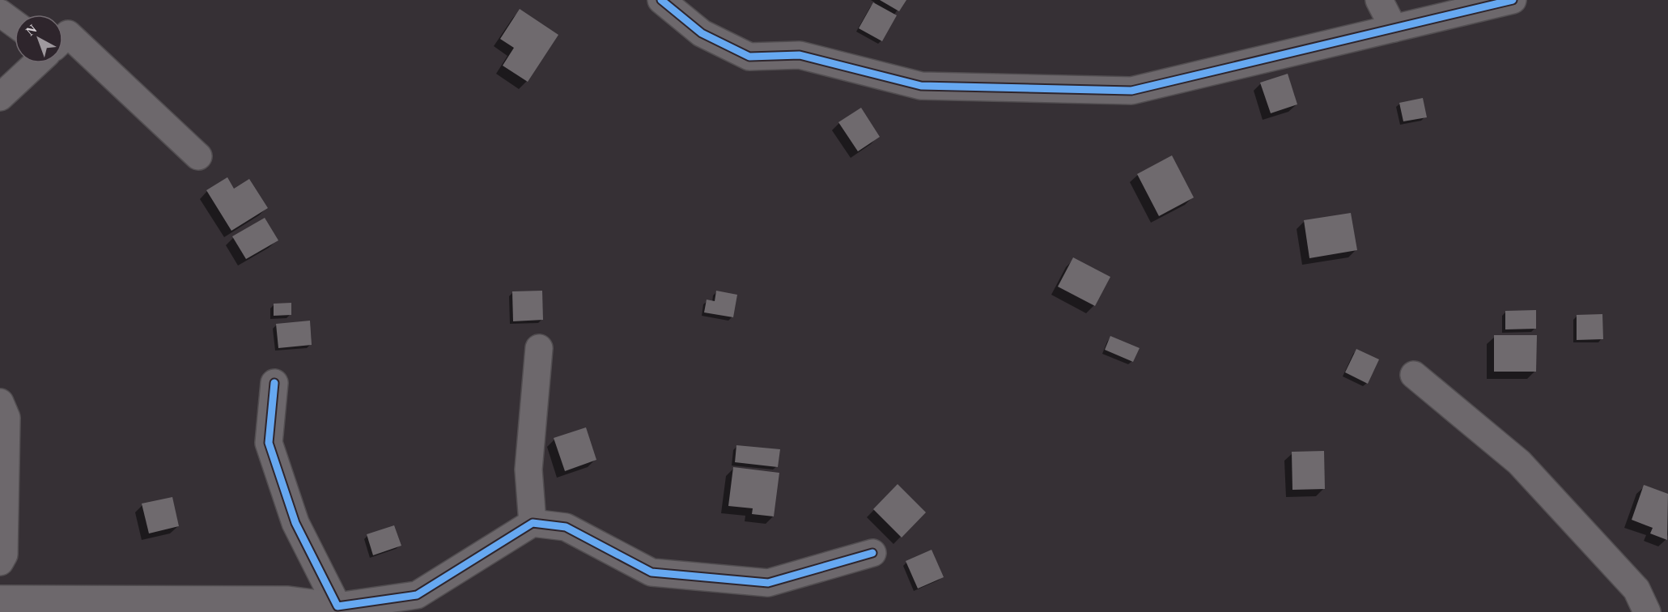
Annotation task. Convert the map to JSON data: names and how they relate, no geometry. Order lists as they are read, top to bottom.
{
  "north": "top left"
}
